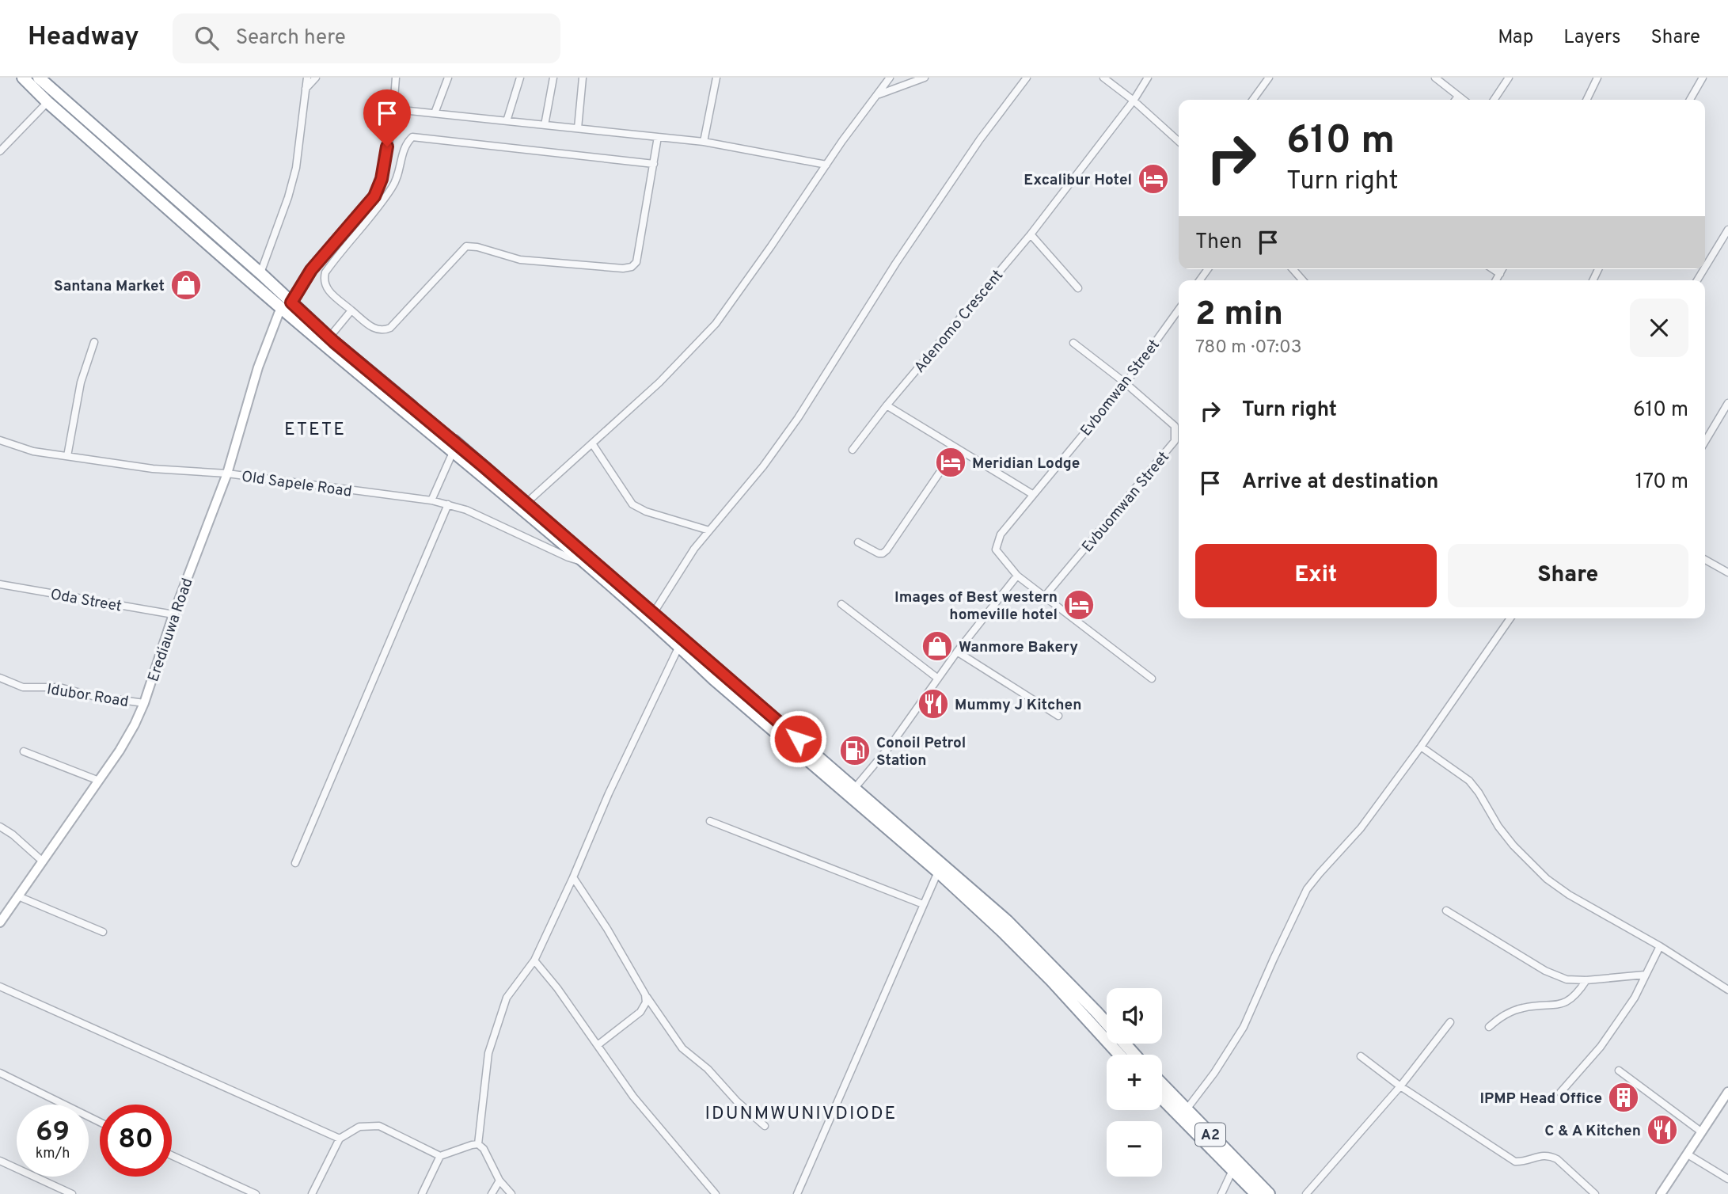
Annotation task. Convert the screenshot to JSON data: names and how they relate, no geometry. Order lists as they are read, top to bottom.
{
  "streets": {
    "highway": ["A2"],
    "street": [
      "Adenomo Crescent",
      "Evbomwan Street",
      "Old Sapele Road",
      "Evbuomwan Street",
      "Oda Street",
      "Erediauwa Road",
      "Idubor Road"
    ]
  },
  "crossings": [
    ["Evbomwan Street", "Evbuomwan Street"],
    ["Old Sapele Road", "Erediauwa Road"],
    ["Oda Street", "Erediauwa Road"],
    ["Erediauwa Road", "Idubor Road"]
  ],
  "districts": ["ETETE", "IDUNMWUNIVDIODE"],
  "places": {
    "hotel": ["Excalibur Hotel", "Meridian Lodge", "Images of Best western homeville hotel"],
    "shop": ["Santana Market", "Wanmore Bakery"],
    "restaurant": ["Mummy J Kitchen", "C & A Kitchen"],
    "fuel station": ["Conoil Petrol Station"],
    "building": ["IPMP Head Office"]
  },
  "page": {
    "header": "Headway",
    "search": "Search here",
    "nav": ["Map", "Layers", "Share"],
    "turn": ["610 m", "Turn right"],
    "then": "Then",
    "heading": ["2 min", "780 m · 07:03"],
    "list": [
      {
        "name": "Turn right",
        "value": "610 m"
      },
      {
        "name": "Arrive at destination",
        "value": "170 m"
      }
    ],
    "buttons": ["Exit", "Share"],
    "map_buttons": ["+", "−"],
    "speed": "69 km/h",
    "limit": "80"
  }
}
